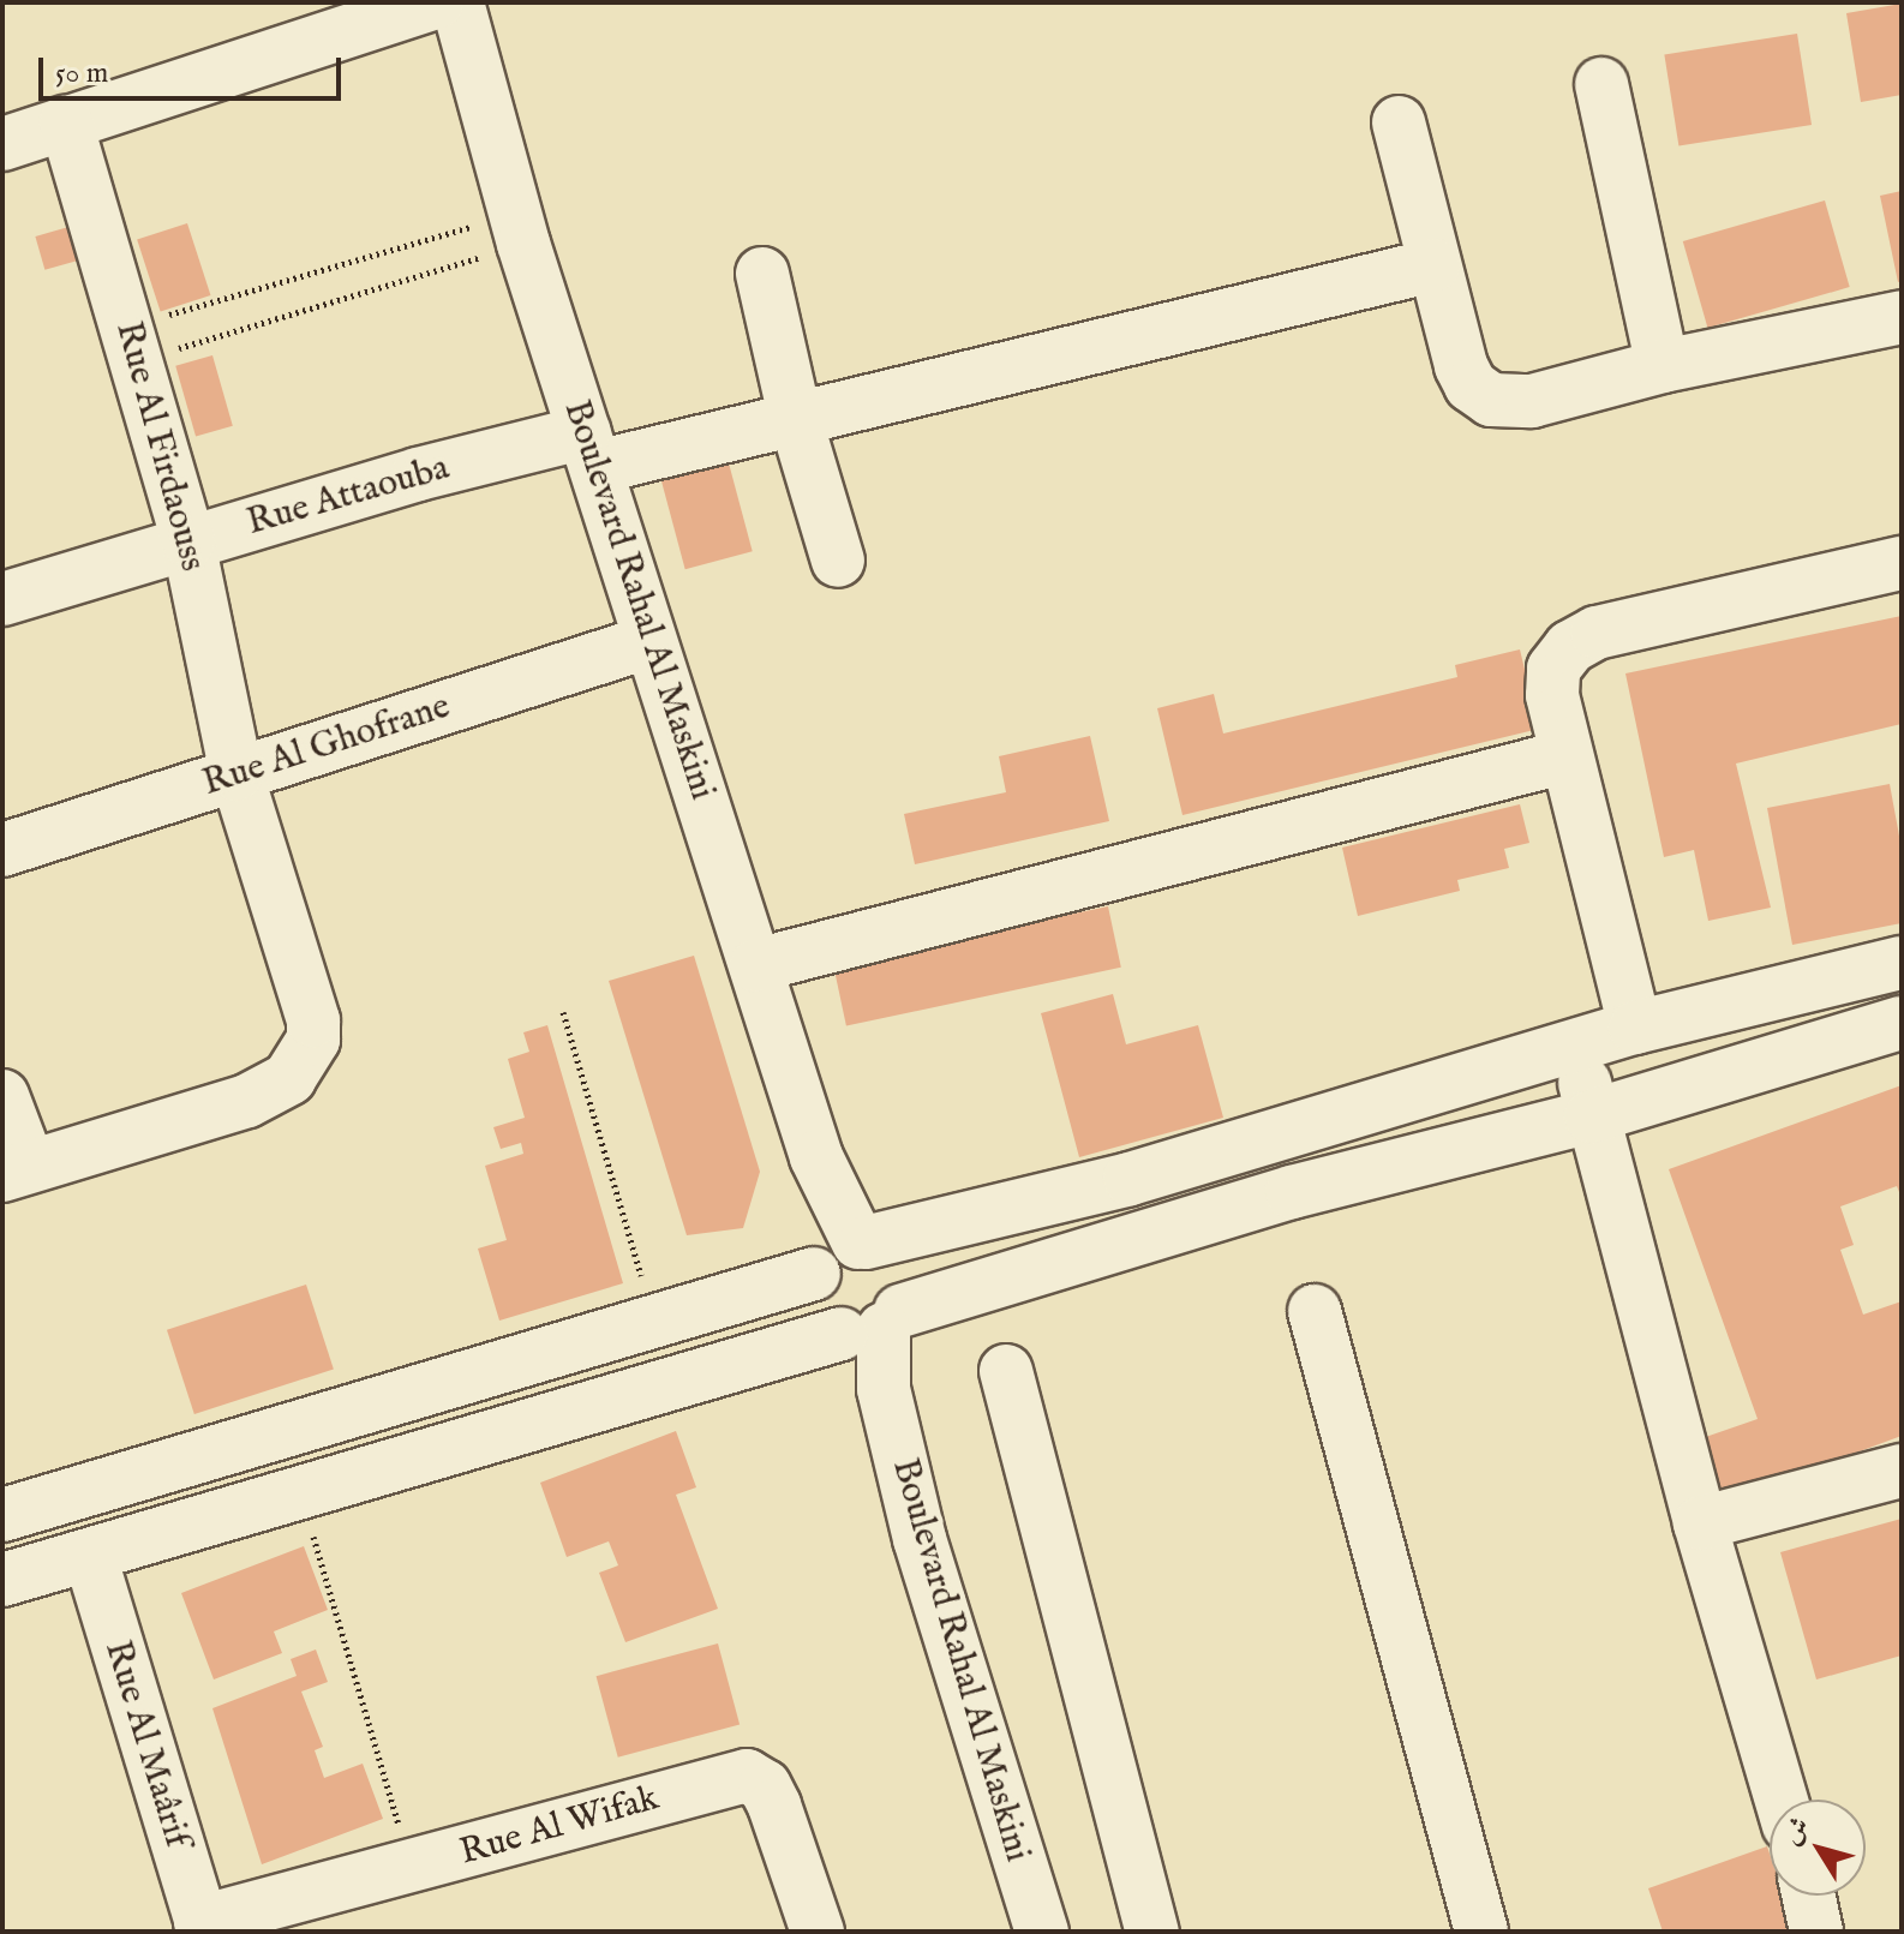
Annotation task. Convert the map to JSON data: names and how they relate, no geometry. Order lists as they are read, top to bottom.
{
  "streets": {
    "street": [
      "Rue Al Firdaouss",
      "Rue Attaouba",
      "Boulevard Rahal Al Maskini",
      "Rue Al Ghofrane",
      "Rue Al Maârif",
      "Rue Al Wifak"
    ]
  },
  "crossings": [
    ["Rue Al Firdaouss", "Rue Attaouba"],
    ["Rue Al Firdaouss", "Rue Al Ghofrane"],
    ["Rue Attaouba", "Boulevard Rahal Al Maskini"],
    ["Boulevard Rahal Al Maskini", "Rue Al Ghofrane"],
    ["Rue Al Maârif", "Rue Al Wifak"]
  ],
  "scale_bar": "50 m",
  "north": "top left"
}
